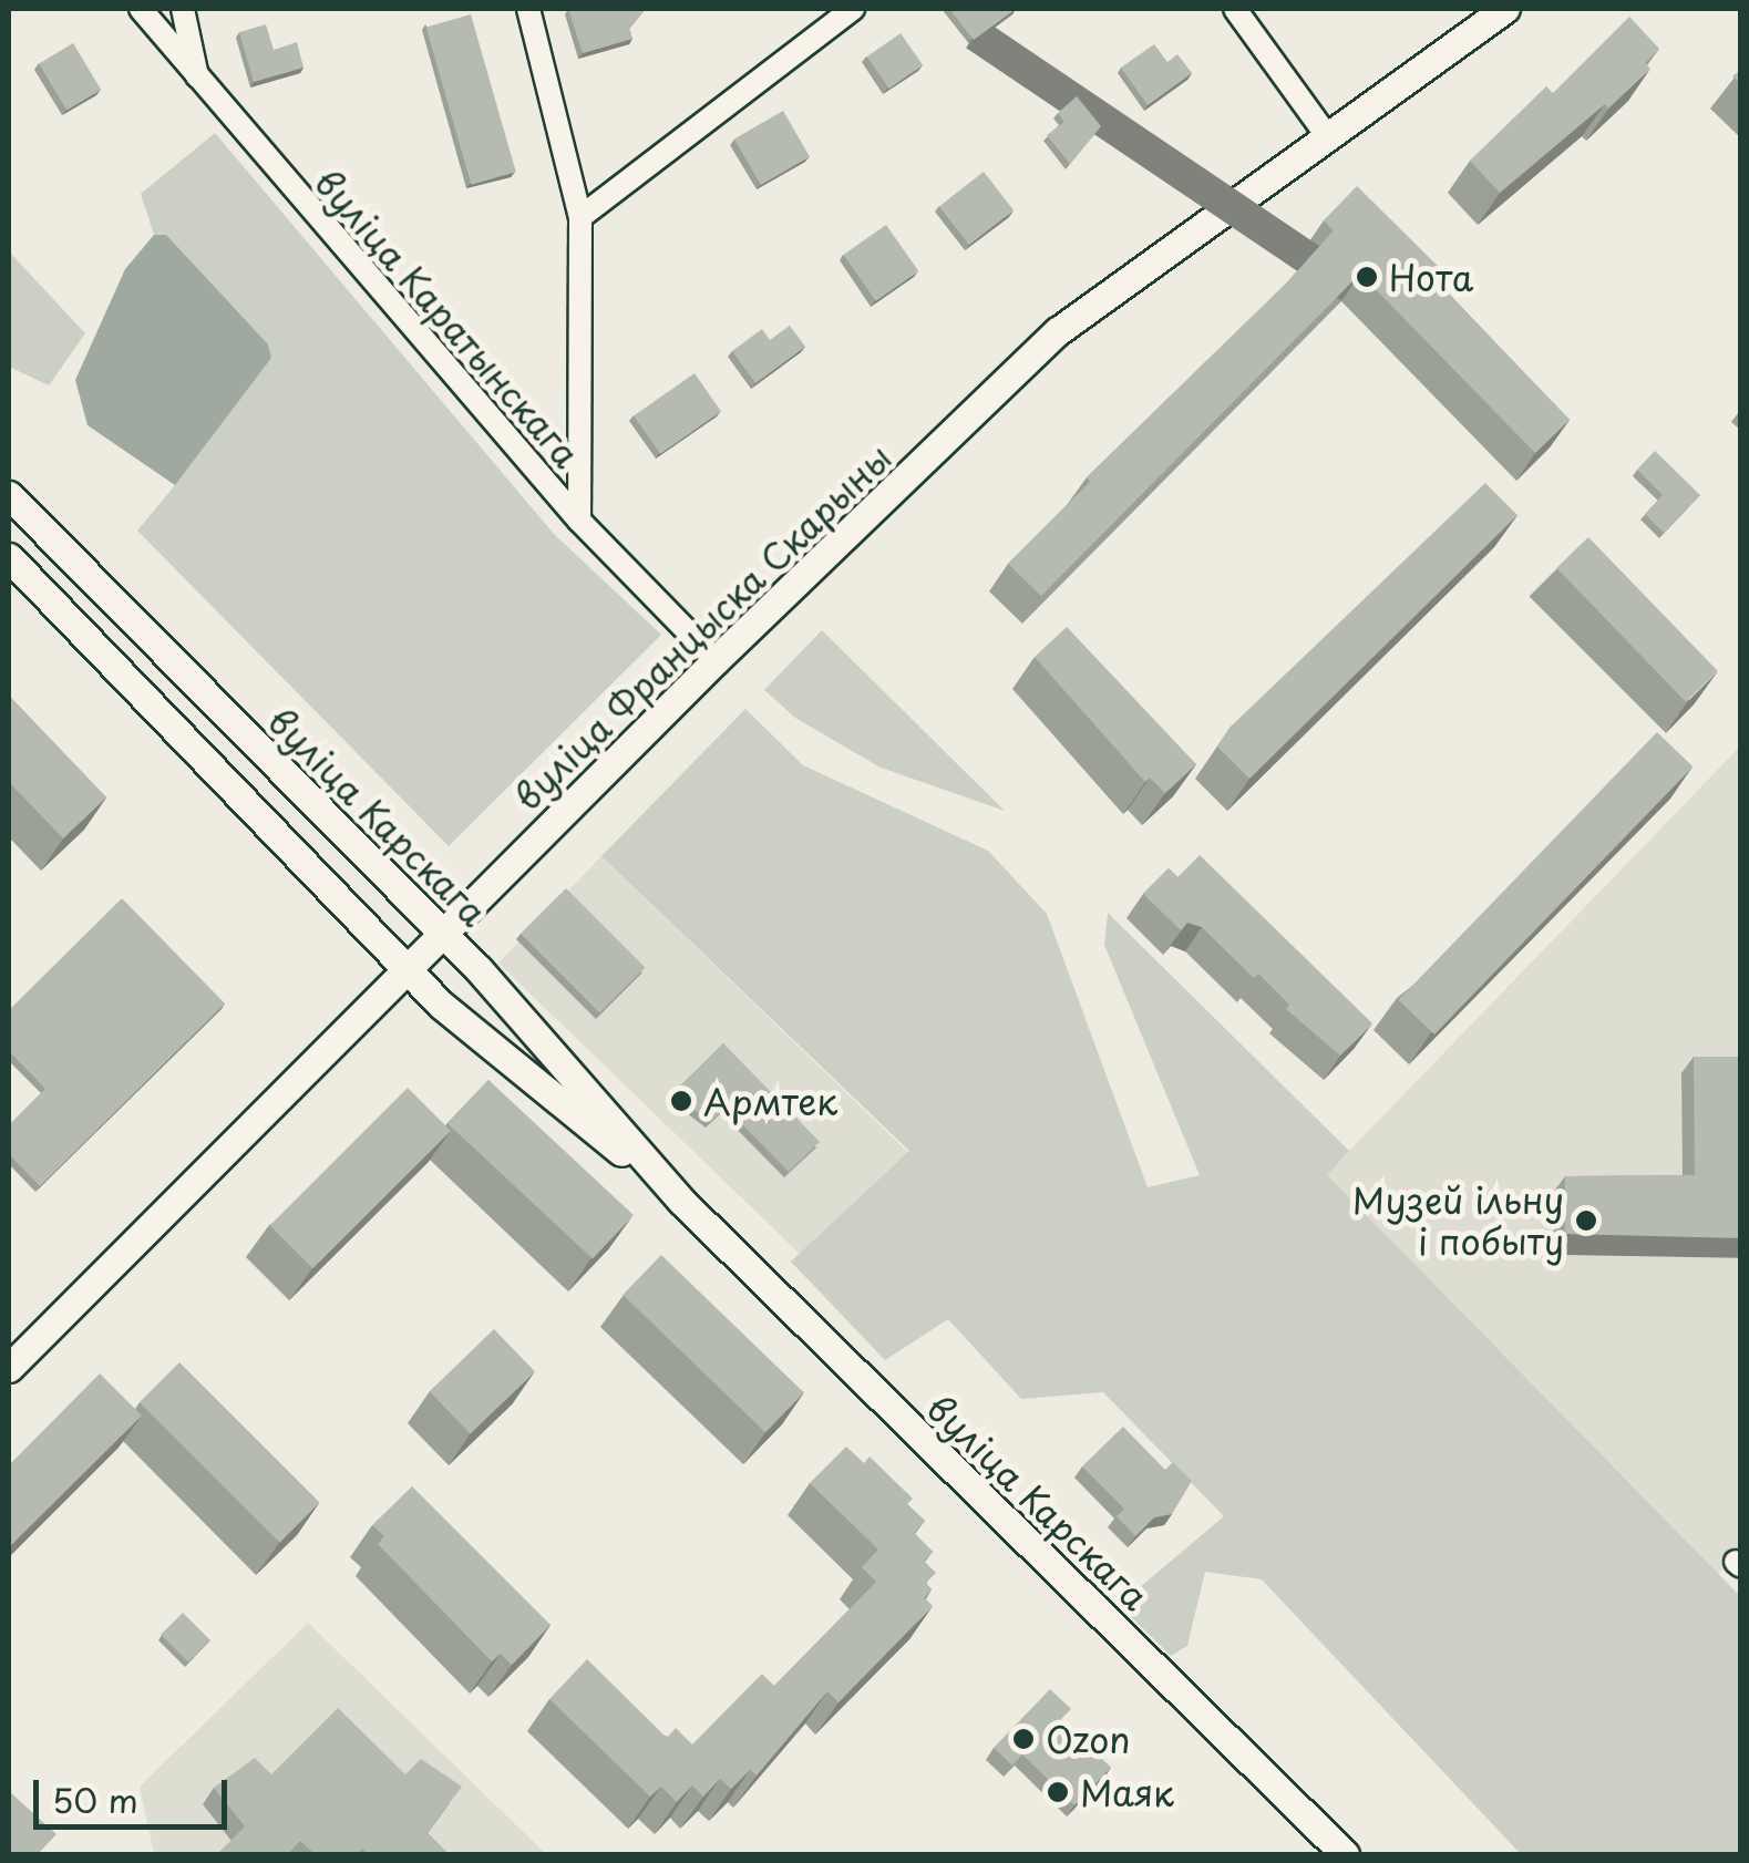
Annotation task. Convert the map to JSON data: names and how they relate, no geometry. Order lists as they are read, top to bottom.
{
  "streets": {
    "street": ["вуліца Каратынскага", "вуліца Францыска Скарыны", "вуліца Карскага"]
  },
  "crossings": [
    ["вуліца Каратынскага", "вуліца Францыска Скарыны"],
    ["вуліца Францыска Скарыны", "вуліца Карскага"]
  ],
  "places": [
    "Нота",
    "Армтек",
    "Музей ільну і побыту",
    "Ozon",
    "Маяк"
  ],
  "scale_bar": "50 m"
}
